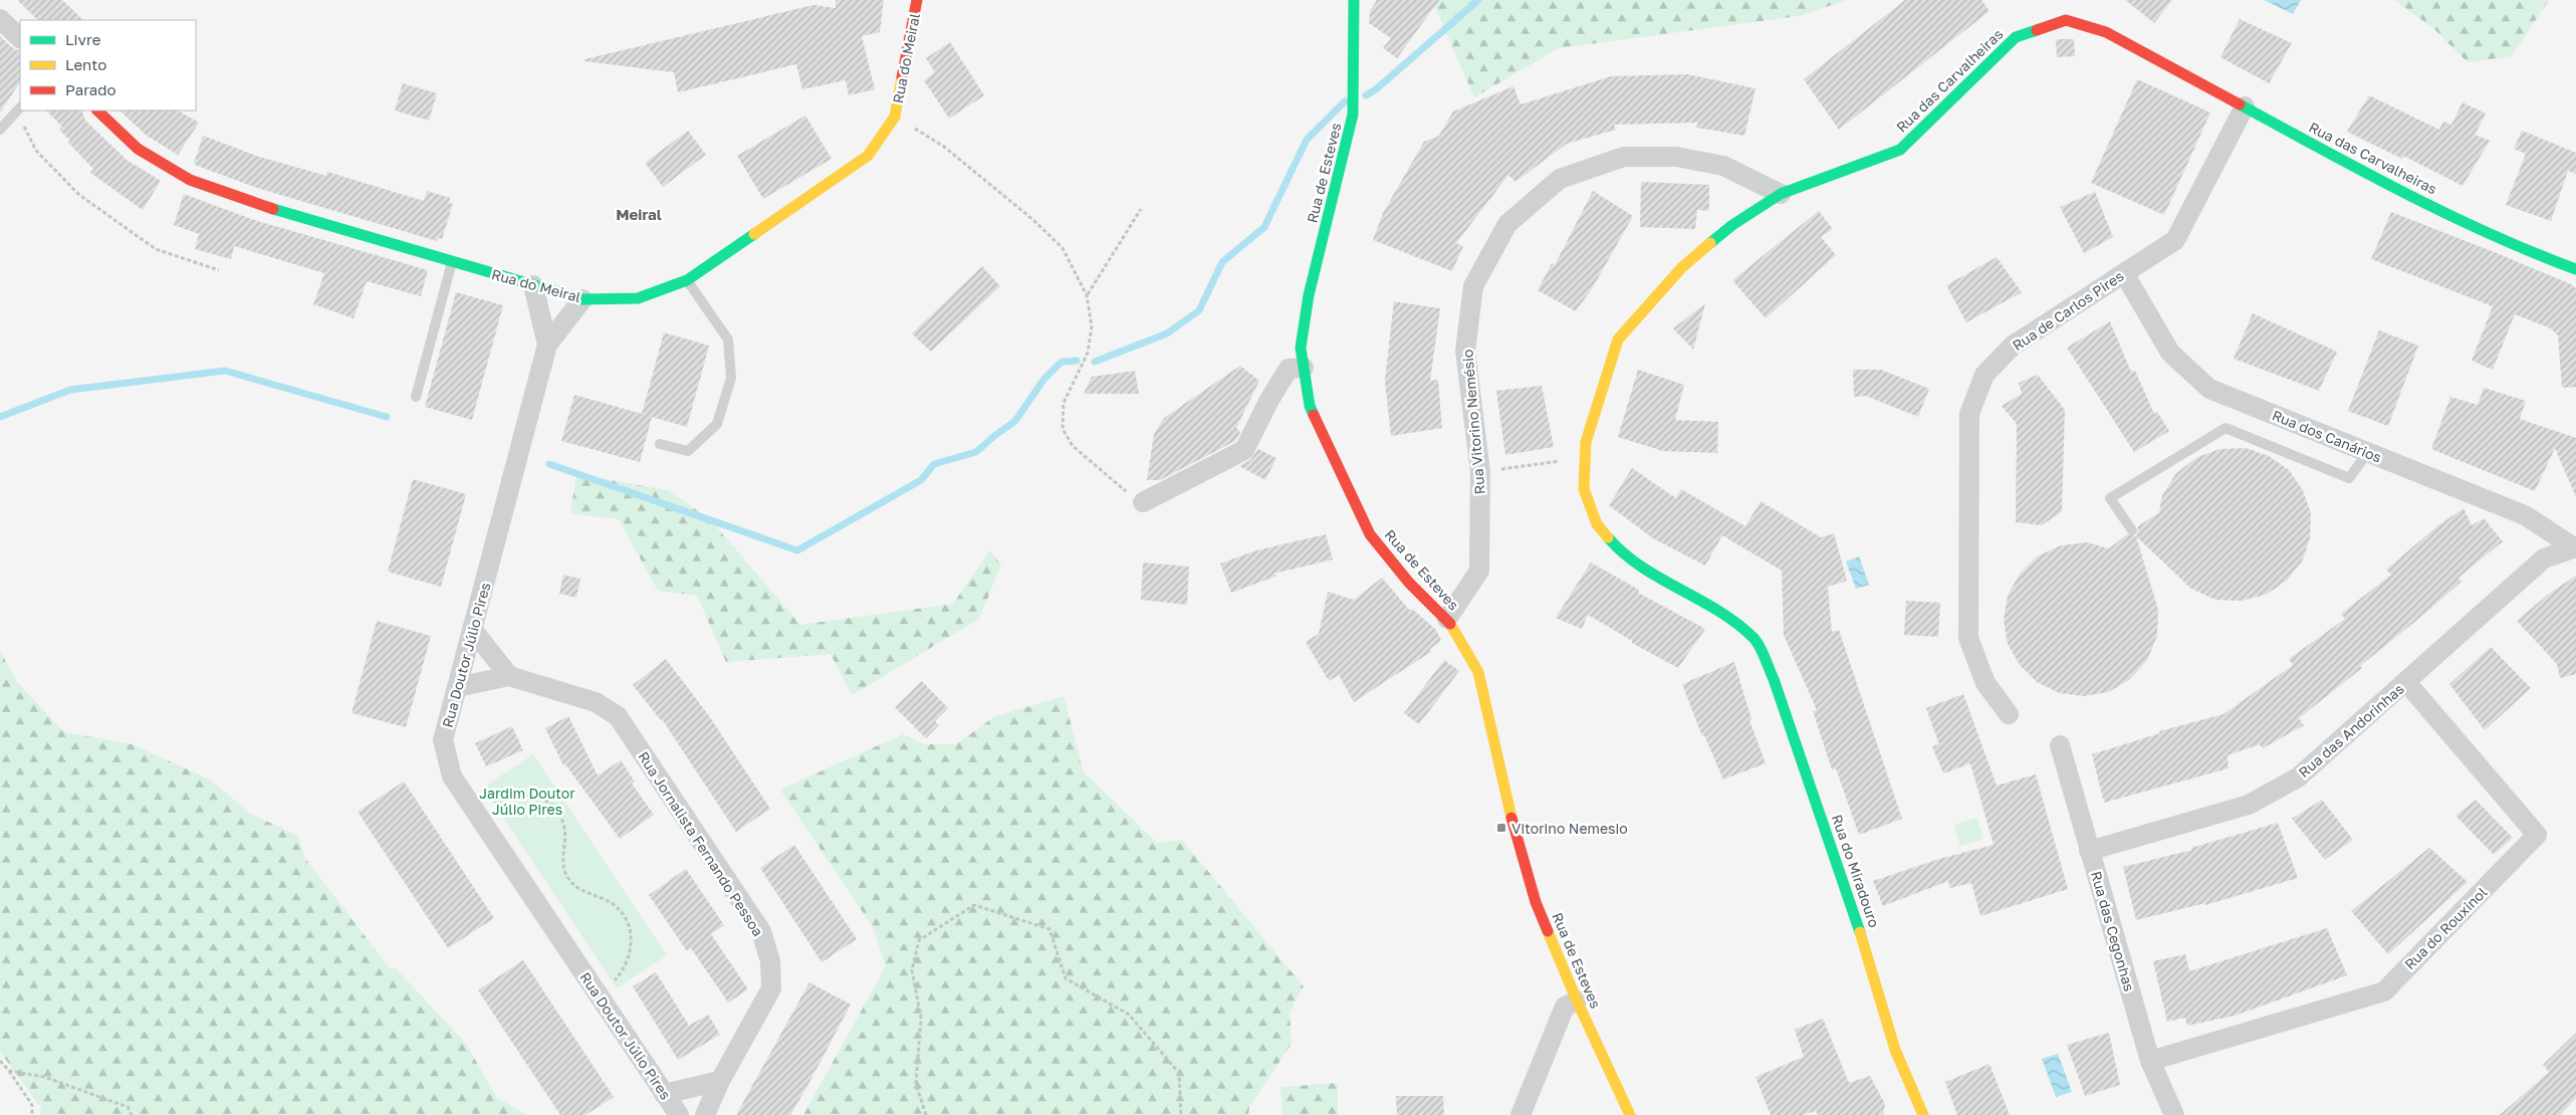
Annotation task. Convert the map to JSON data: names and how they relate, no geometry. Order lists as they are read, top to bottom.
{
  "streets": {
    "street": [
      "Rua do Meiral",
      "Rua das Carvalheiras",
      "Rua de Esteves",
      "Rua de Carlos Pires",
      "Rua Vitorino Nemésio",
      "Rua dos Canários",
      "Rua Doutor Júlio Pires",
      "Rua das Andorinhas",
      "Rua Jornalista Fernando Pessoa",
      "Rua do Miradouro",
      "Rua do Rouxinol",
      "Rua das Cegonhas"
    ]
  },
  "crossings": [
    ["Rua do Meiral", "Rua Doutor Júlio Pires"],
    ["Rua das Carvalheiras", "Rua de Carlos Pires"],
    ["Rua das Carvalheiras", "Rua Vitorino Nemésio"],
    ["Rua das Carvalheiras", "Rua do Miradouro"],
    ["Rua de Esteves", "Rua Vitorino Nemésio"],
    ["Rua de Carlos Pires", "Rua dos Canários"],
    ["Rua dos Canários", "Rua das Andorinhas"],
    ["Rua Doutor Júlio Pires", "Rua Jornalista Fernando Pessoa"],
    ["Rua das Andorinhas", "Rua do Rouxinol"],
    ["Rua das Andorinhas", "Rua das Cegonhas"],
    ["Rua do Rouxinol", "Rua das Cegonhas"]
  ],
  "districts": ["Meiral"],
  "parks": ["Jardim Doutor Júlio Pires"],
  "places": {
    "transit": ["Vitorino Nemesio"]
  },
  "legend": ["Livre", "Lento", "Parado"]
}
